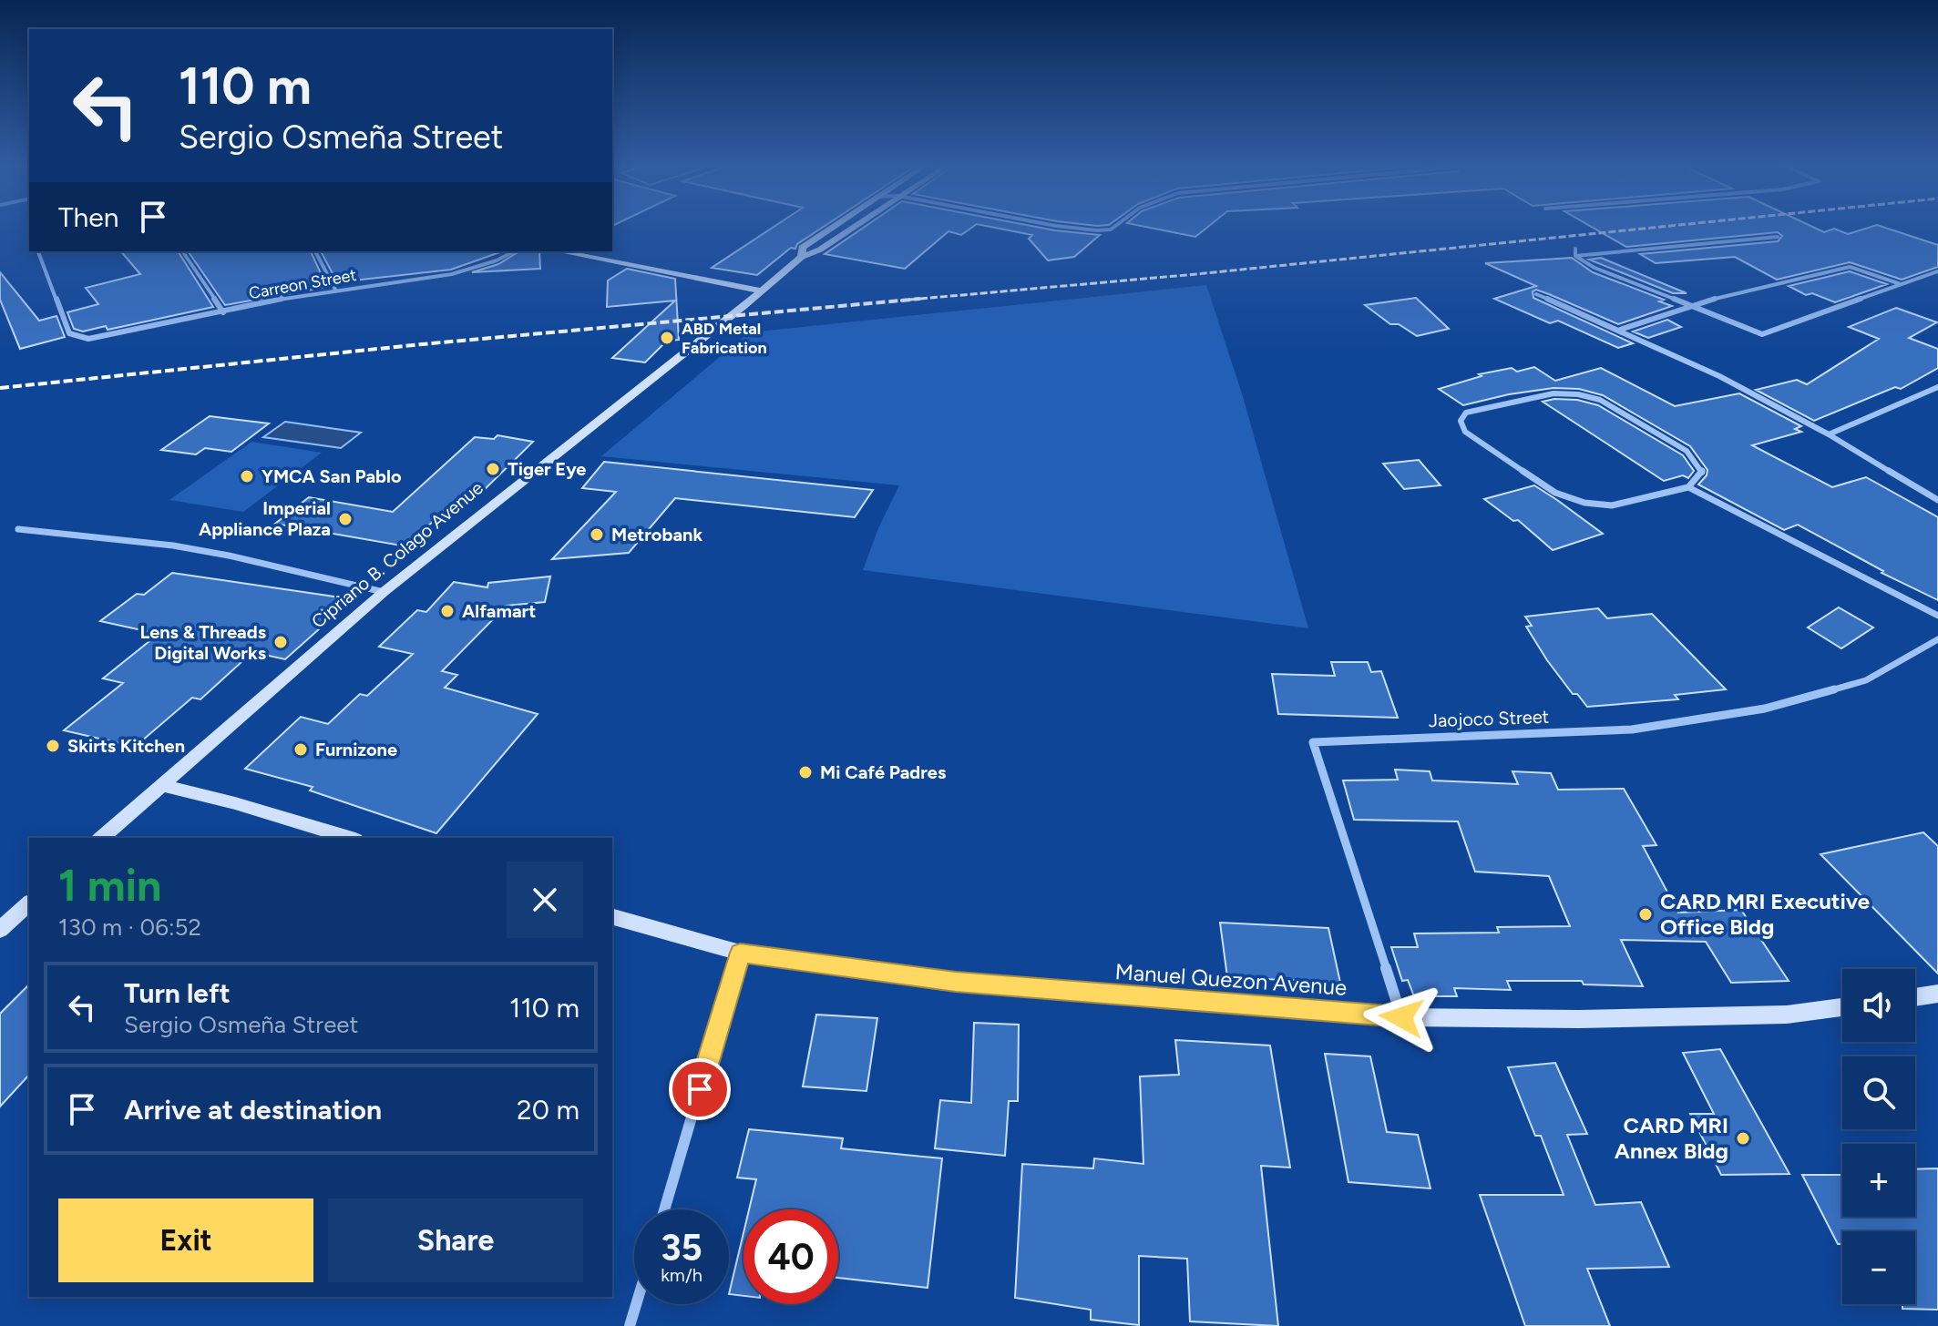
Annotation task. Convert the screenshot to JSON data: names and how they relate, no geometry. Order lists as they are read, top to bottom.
{
  "streets": {
    "main road": ["Cipriano B. Colago Avenue", "Manuel Quezon Avenue"],
    "street": ["Carreon Street", "Jaojoco Street"]
  },
  "crossings": [
    ["Jaojoco Street", "Manuel Quezon Avenue"]
  ],
  "places": [
    "ABD Metal Fabrication",
    "Tiger Eye",
    "YMCA San Pablo",
    "Imperial Appliance Plaza",
    "Metrobank",
    "Alfamart",
    "Lens & Threads Digital Works",
    "Skirts Kitchen",
    "Furnizone",
    "Mi Café Padres",
    "CARD MRI Executive Office Bldg",
    "CARD MRI Annex Bldg"
  ],
  "page": {
    "turn": ["110 m", "Sergio Osmeña Street"],
    "then": "Then",
    "heading": ["1 min", "130 m · 06:52"],
    "list": [
      {
        "name": "Turn left",
        "note": "Sergio Osmeña Street",
        "value": "110 m"
      },
      {
        "name": "Arrive at destination",
        "value": "20 m"
      }
    ],
    "map_buttons": ["+", "−"],
    "buttons": ["Exit", "Share"],
    "speed": "35 km/h",
    "limit": "40"
  }
}
